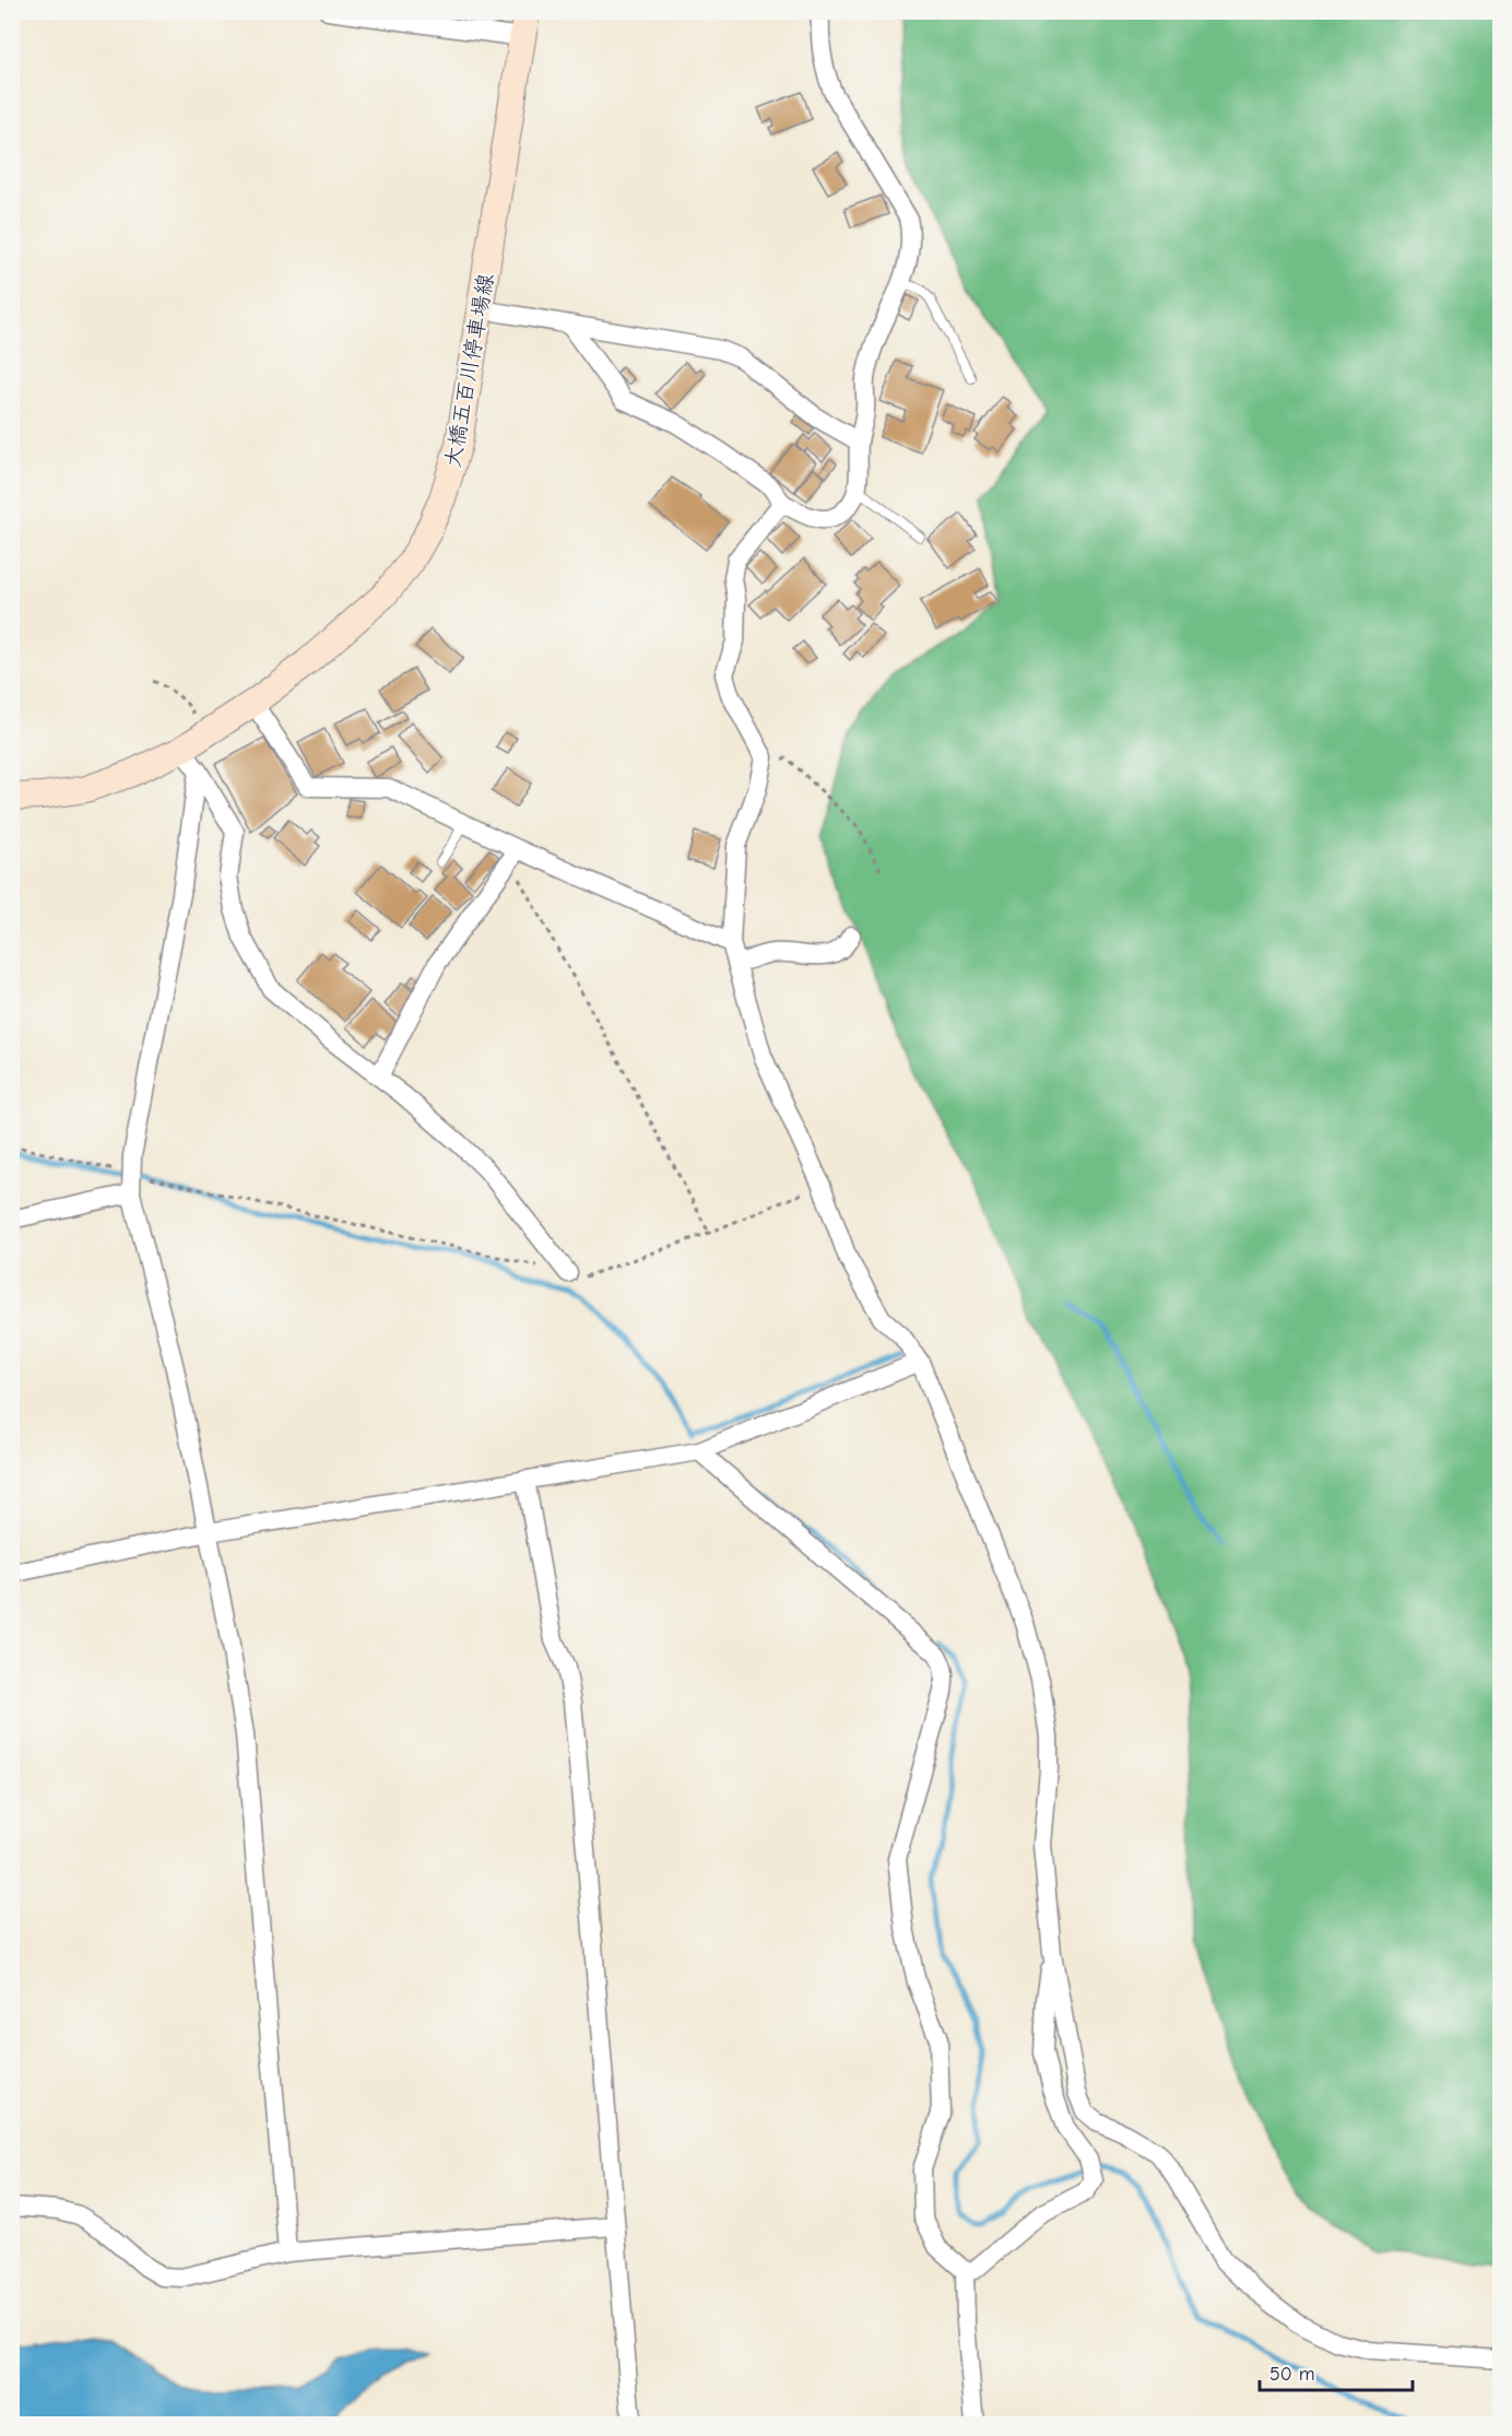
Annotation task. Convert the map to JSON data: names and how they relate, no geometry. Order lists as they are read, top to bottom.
{
  "streets": {
    "main road": ["大橋五百川停車場線"]
  },
  "scale_bar": "50 m"
}
